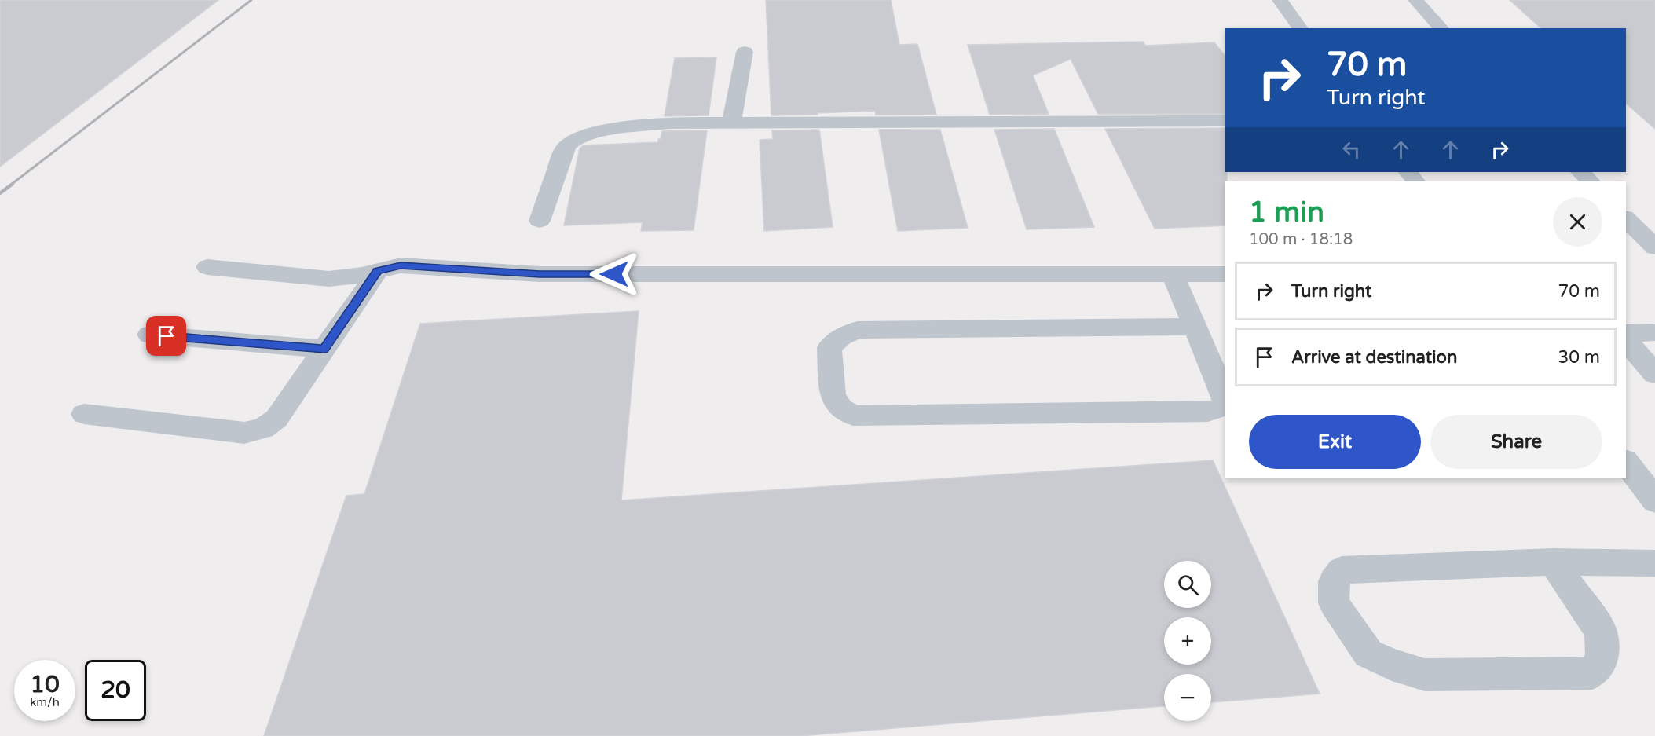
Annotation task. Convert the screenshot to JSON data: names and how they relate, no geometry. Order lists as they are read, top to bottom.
{
  "page": {
    "turn": ["70 m", "Turn right"],
    "heading": ["1 min", "100 m · 18:18"],
    "list": [
      {
        "name": "Turn right",
        "value": "70 m"
      },
      {
        "name": "Arrive at destination",
        "value": "30 m"
      }
    ],
    "buttons": ["Exit", "Share"],
    "map_buttons": ["+", "−"],
    "speed": "10 km/h",
    "limit": "20"
  }
}
